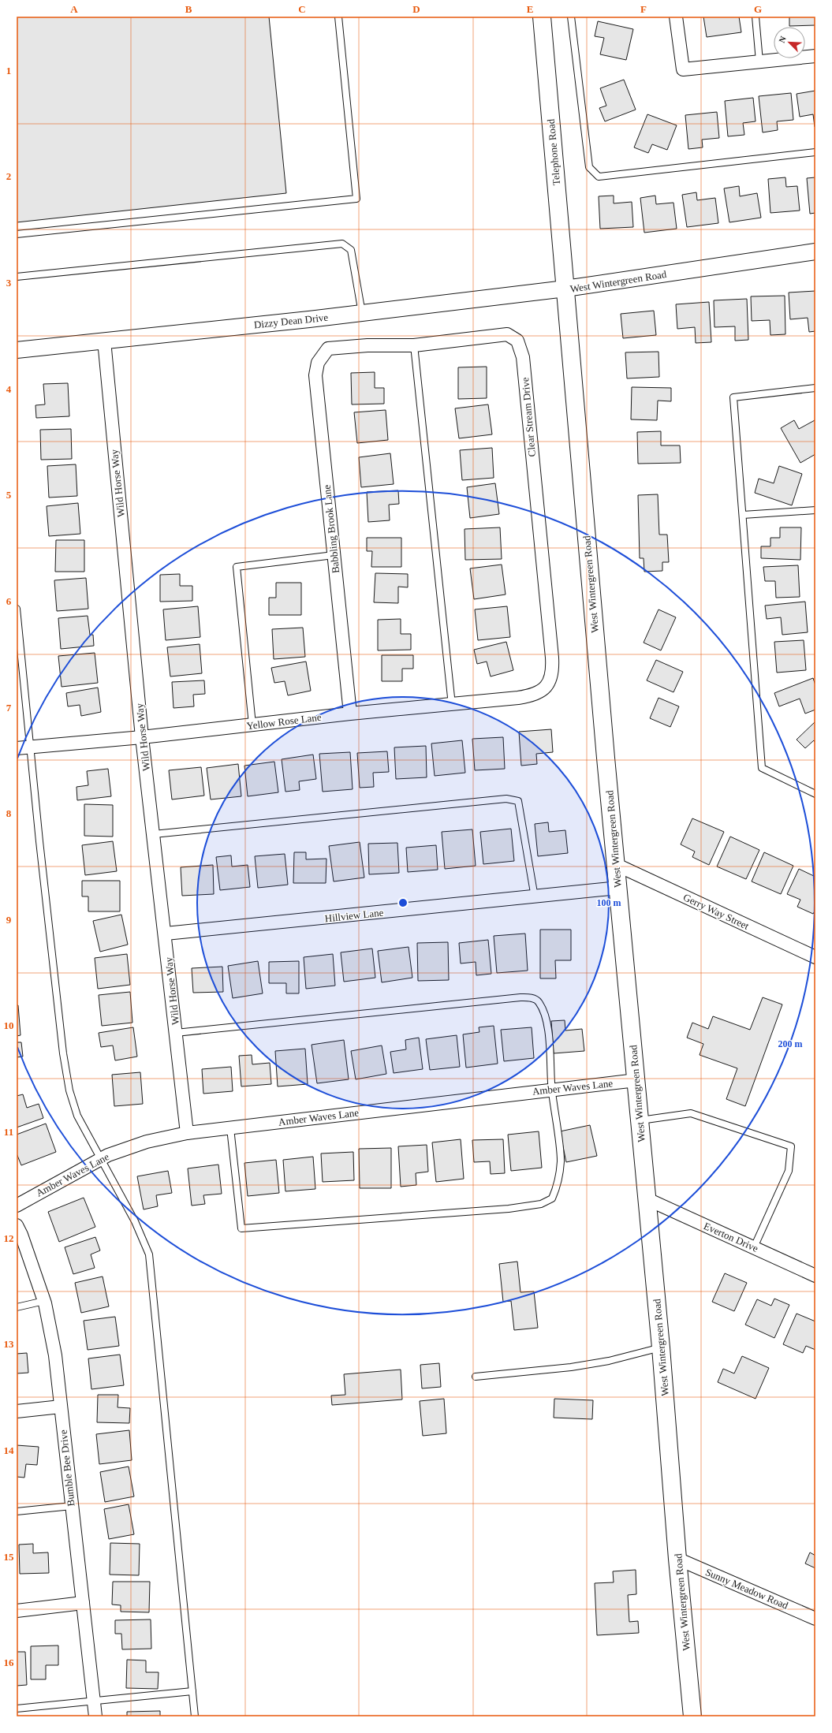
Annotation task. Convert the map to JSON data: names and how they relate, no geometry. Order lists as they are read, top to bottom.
{
  "streets": {
    "main road": ["Telephone Road", "West Wintergreen Road"],
    "street": [
      "Dizzy Dean Drive",
      "Clear Stream Drive",
      "Wild Horse Way",
      "Babbling Brook Lane",
      "Yellow Rose Lane",
      "Gerry Way Street",
      "Hillview Lane",
      "Amber Waves Lane",
      "Everton Drive",
      "Bumble Bee Drive",
      "Sunny Meadow Road"
    ]
  },
  "crossings": [
    ["Telephone Road", "West Wintergreen Road"],
    ["Telephone Road", "Dizzy Dean Drive"],
    ["West Wintergreen Road", "Dizzy Dean Drive"],
    ["West Wintergreen Road", "Gerry Way Street"],
    ["West Wintergreen Road", "Hillview Lane"],
    ["West Wintergreen Road", "Amber Waves Lane"],
    ["West Wintergreen Road", "Everton Drive"],
    ["West Wintergreen Road", "Sunny Meadow Road"],
    ["Dizzy Dean Drive", "Wild Horse Way"],
    ["Clear Stream Drive", "Babbling Brook Lane"],
    ["Clear Stream Drive", "Yellow Rose Lane"],
    ["Wild Horse Way", "Yellow Rose Lane"],
    ["Wild Horse Way", "Hillview Lane"],
    ["Wild Horse Way", "Amber Waves Lane"],
    ["Babbling Brook Lane", "Yellow Rose Lane"]
  ],
  "north": "top left",
  "grid": {
    "columns": [
      "A",
      "B",
      "C",
      "D",
      "E",
      "F",
      "G"
    ],
    "rows": [
      "1",
      "2",
      "3",
      "4",
      "5",
      "6",
      "7",
      "8",
      "9",
      "10",
      "11",
      "12",
      "13",
      "14",
      "15",
      "16"
    ]
  },
  "rings": ["100 m", "200 m"]
}
